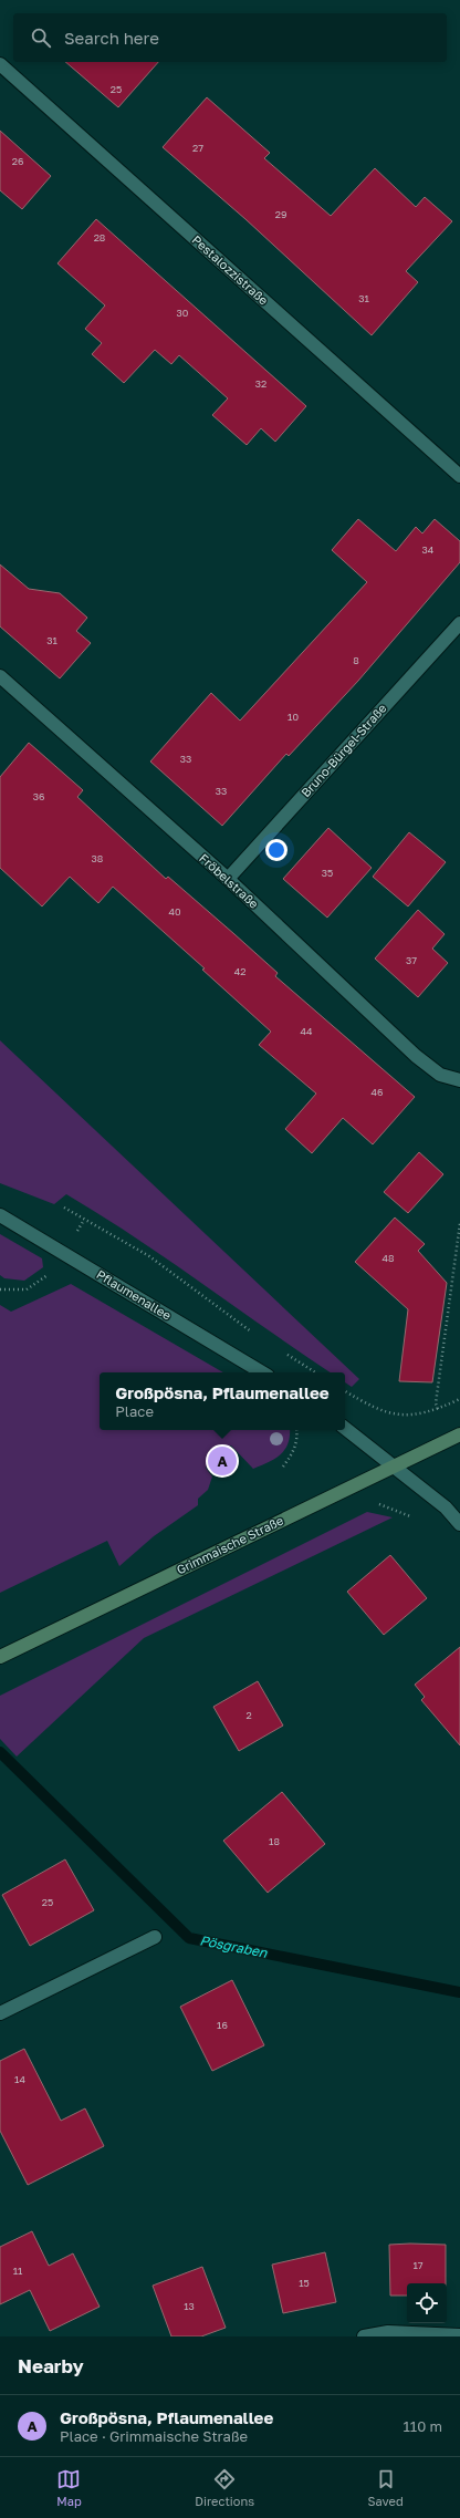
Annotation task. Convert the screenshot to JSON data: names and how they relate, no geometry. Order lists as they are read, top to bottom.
{
  "streets": {
    "main road": ["Grimmaische Straße"],
    "street": [
      "Pestalozzistraße",
      "Bruno-Bürgel-Straße",
      "Fröbelstraße",
      "Pflaumenallee"
    ]
  },
  "crossings": [
    ["Bruno-Bürgel-Straße", "Fröbelstraße"]
  ],
  "water": ["Pösgraben"],
  "house_numbers": [
    "25",
    "27",
    "26",
    "29",
    "28",
    "31",
    "30",
    "32",
    "34",
    "31",
    "8",
    "10",
    "33",
    "33",
    "36",
    "38",
    "35",
    "40",
    "37",
    "42",
    "44",
    "46",
    "48",
    "2",
    "18",
    "25",
    "16",
    "14",
    "17",
    "11",
    "15",
    "13"
  ],
  "page": {
    "search": "Search here",
    "popup": ["Großpösna, Pflaumenallee", "Place"],
    "pins": "A",
    "heading": "Nearby",
    "list": [
      {
        "mark": "A",
        "name": "Großpösna, Pflaumenallee",
        "note": "Place · Grimmaische Straße",
        "value": "110 m"
      }
    ],
    "nav": ["Map", "Directions", "Saved"]
  }
}
